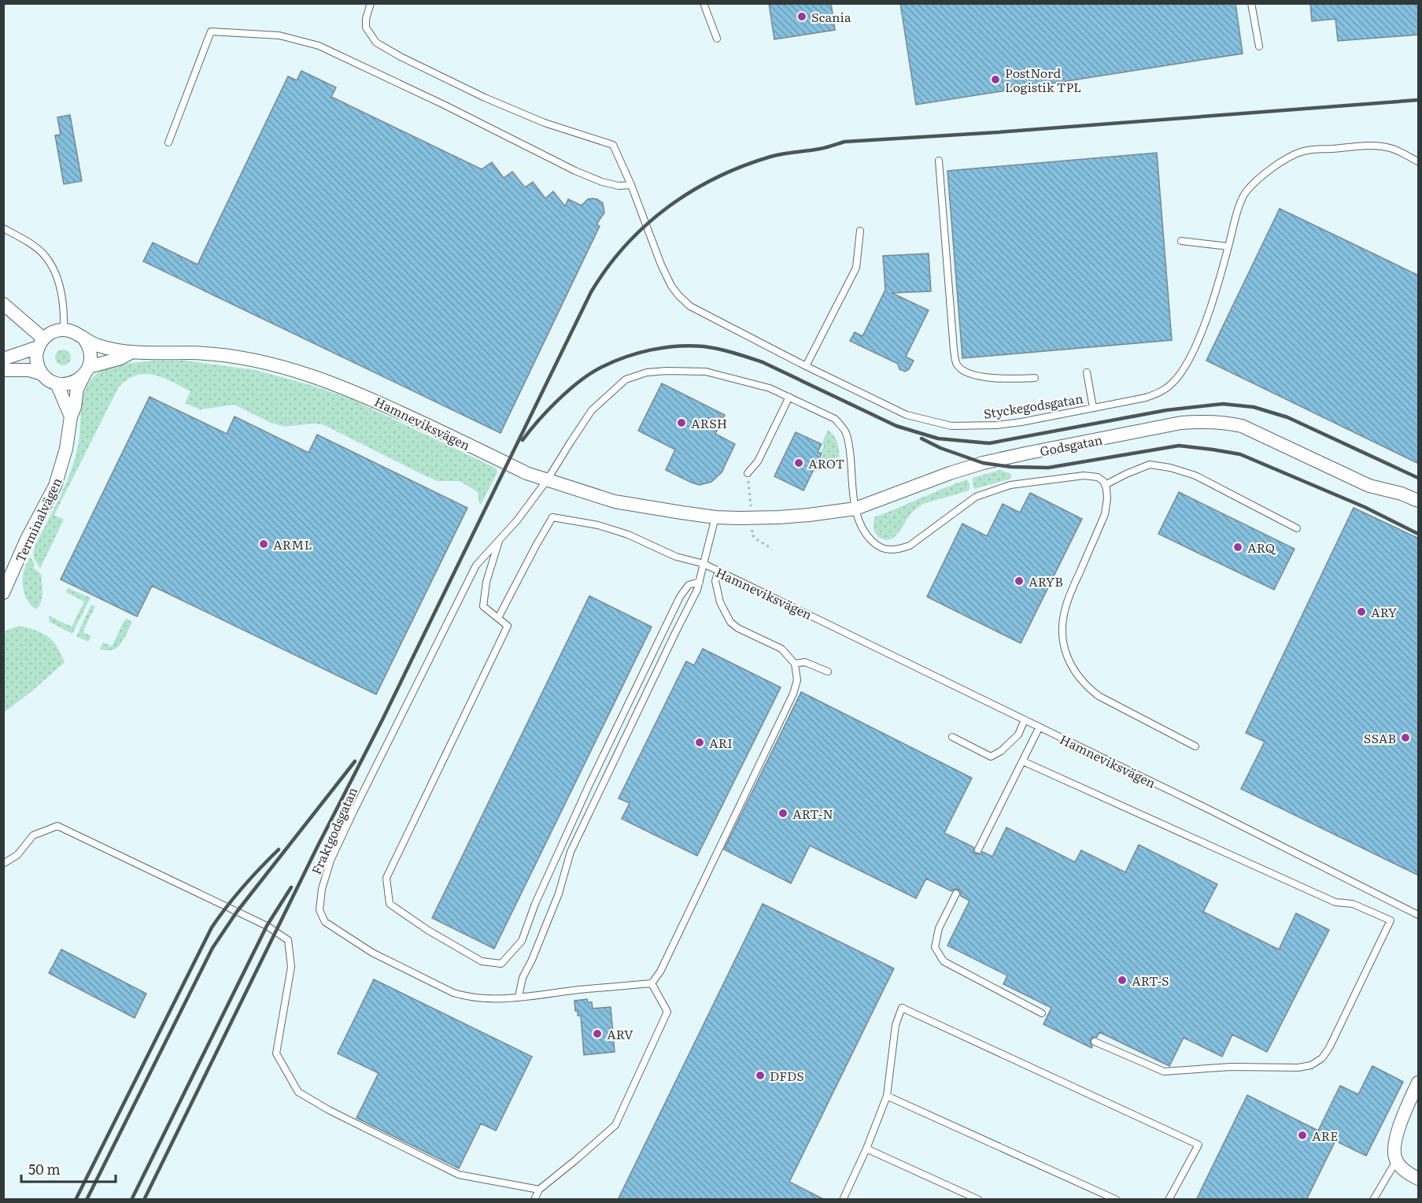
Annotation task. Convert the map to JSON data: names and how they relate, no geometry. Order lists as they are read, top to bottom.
{
  "streets": {
    "street": ["Hamneviksvägen", "Godsgatan", "Terminalvägen"],
    "lane": ["Styckegodsgatan", "Fraktgodsgatan"]
  },
  "crossings": [
    ["Hamneviksvägen", "Godsgatan"],
    ["Hamneviksvägen", "Terminalvägen"],
    ["Hamneviksvägen", "Fraktgodsgatan"],
    ["Godsgatan", "Fraktgodsgatan"]
  ],
  "places": [
    "Scania",
    "PostNord Logistik TPL",
    "ARSH",
    "AROT",
    "ARML",
    "ARQ",
    "ARYB",
    "ARY",
    "SSAB",
    "ARI",
    "ART-N",
    "ART-S",
    "ARV",
    "DFDS",
    "ARE"
  ],
  "scale_bar": "50 m"
}
